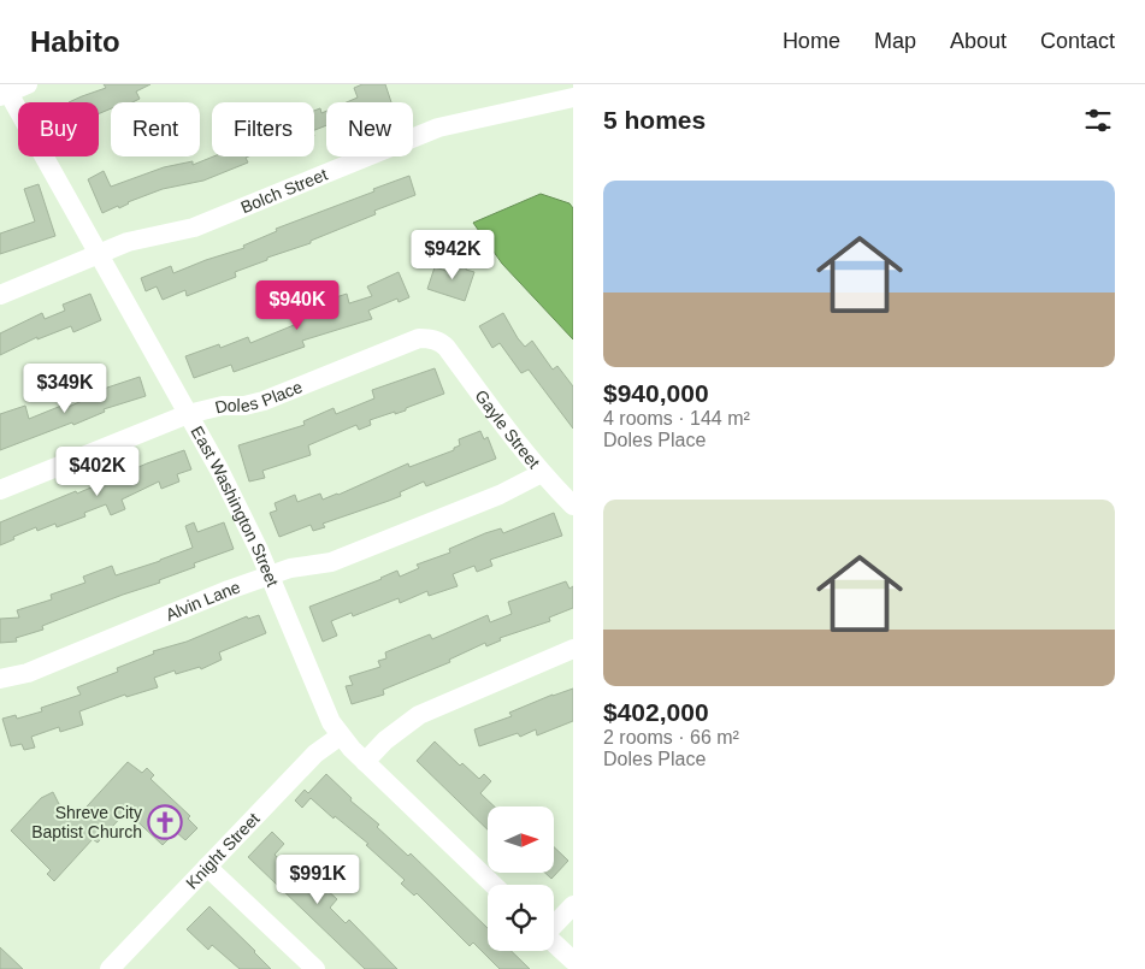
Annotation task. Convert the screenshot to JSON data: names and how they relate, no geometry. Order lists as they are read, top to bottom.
{
  "streets": {
    "street": [
      "Bolch Street",
      "Doles Place",
      "Gayle Street",
      "East Washington Street",
      "Alvin Lane",
      "Knight Street"
    ]
  },
  "crossings": [
    ["Bolch Street", "East Washington Street"],
    ["Doles Place", "Gayle Street"],
    ["Doles Place", "East Washington Street"],
    ["Gayle Street", "Alvin Lane"],
    ["East Washington Street", "Alvin Lane"],
    ["East Washington Street", "Knight Street"]
  ],
  "places": {
    "church": ["Shreve City Baptist Church"]
  },
  "north": "right",
  "page": {
    "header": "Habito",
    "nav": [
      "Home",
      "Map",
      "About",
      "Contact"
    ],
    "heading": "5 homes",
    "chip": [
      "Buy",
      "Rent",
      "Filters",
      "New"
    ],
    "list": [
      {
        "name": "$940,000",
        "note": "4 rooms · 144 m² · Doles Place"
      },
      {
        "name": "$402,000",
        "note": "2 rooms · 66 m² · Doles Place"
      }
    ],
    "price": [
      "$942K",
      "$940K",
      "$349K",
      "$402K",
      "$991K"
    ]
  }
}
